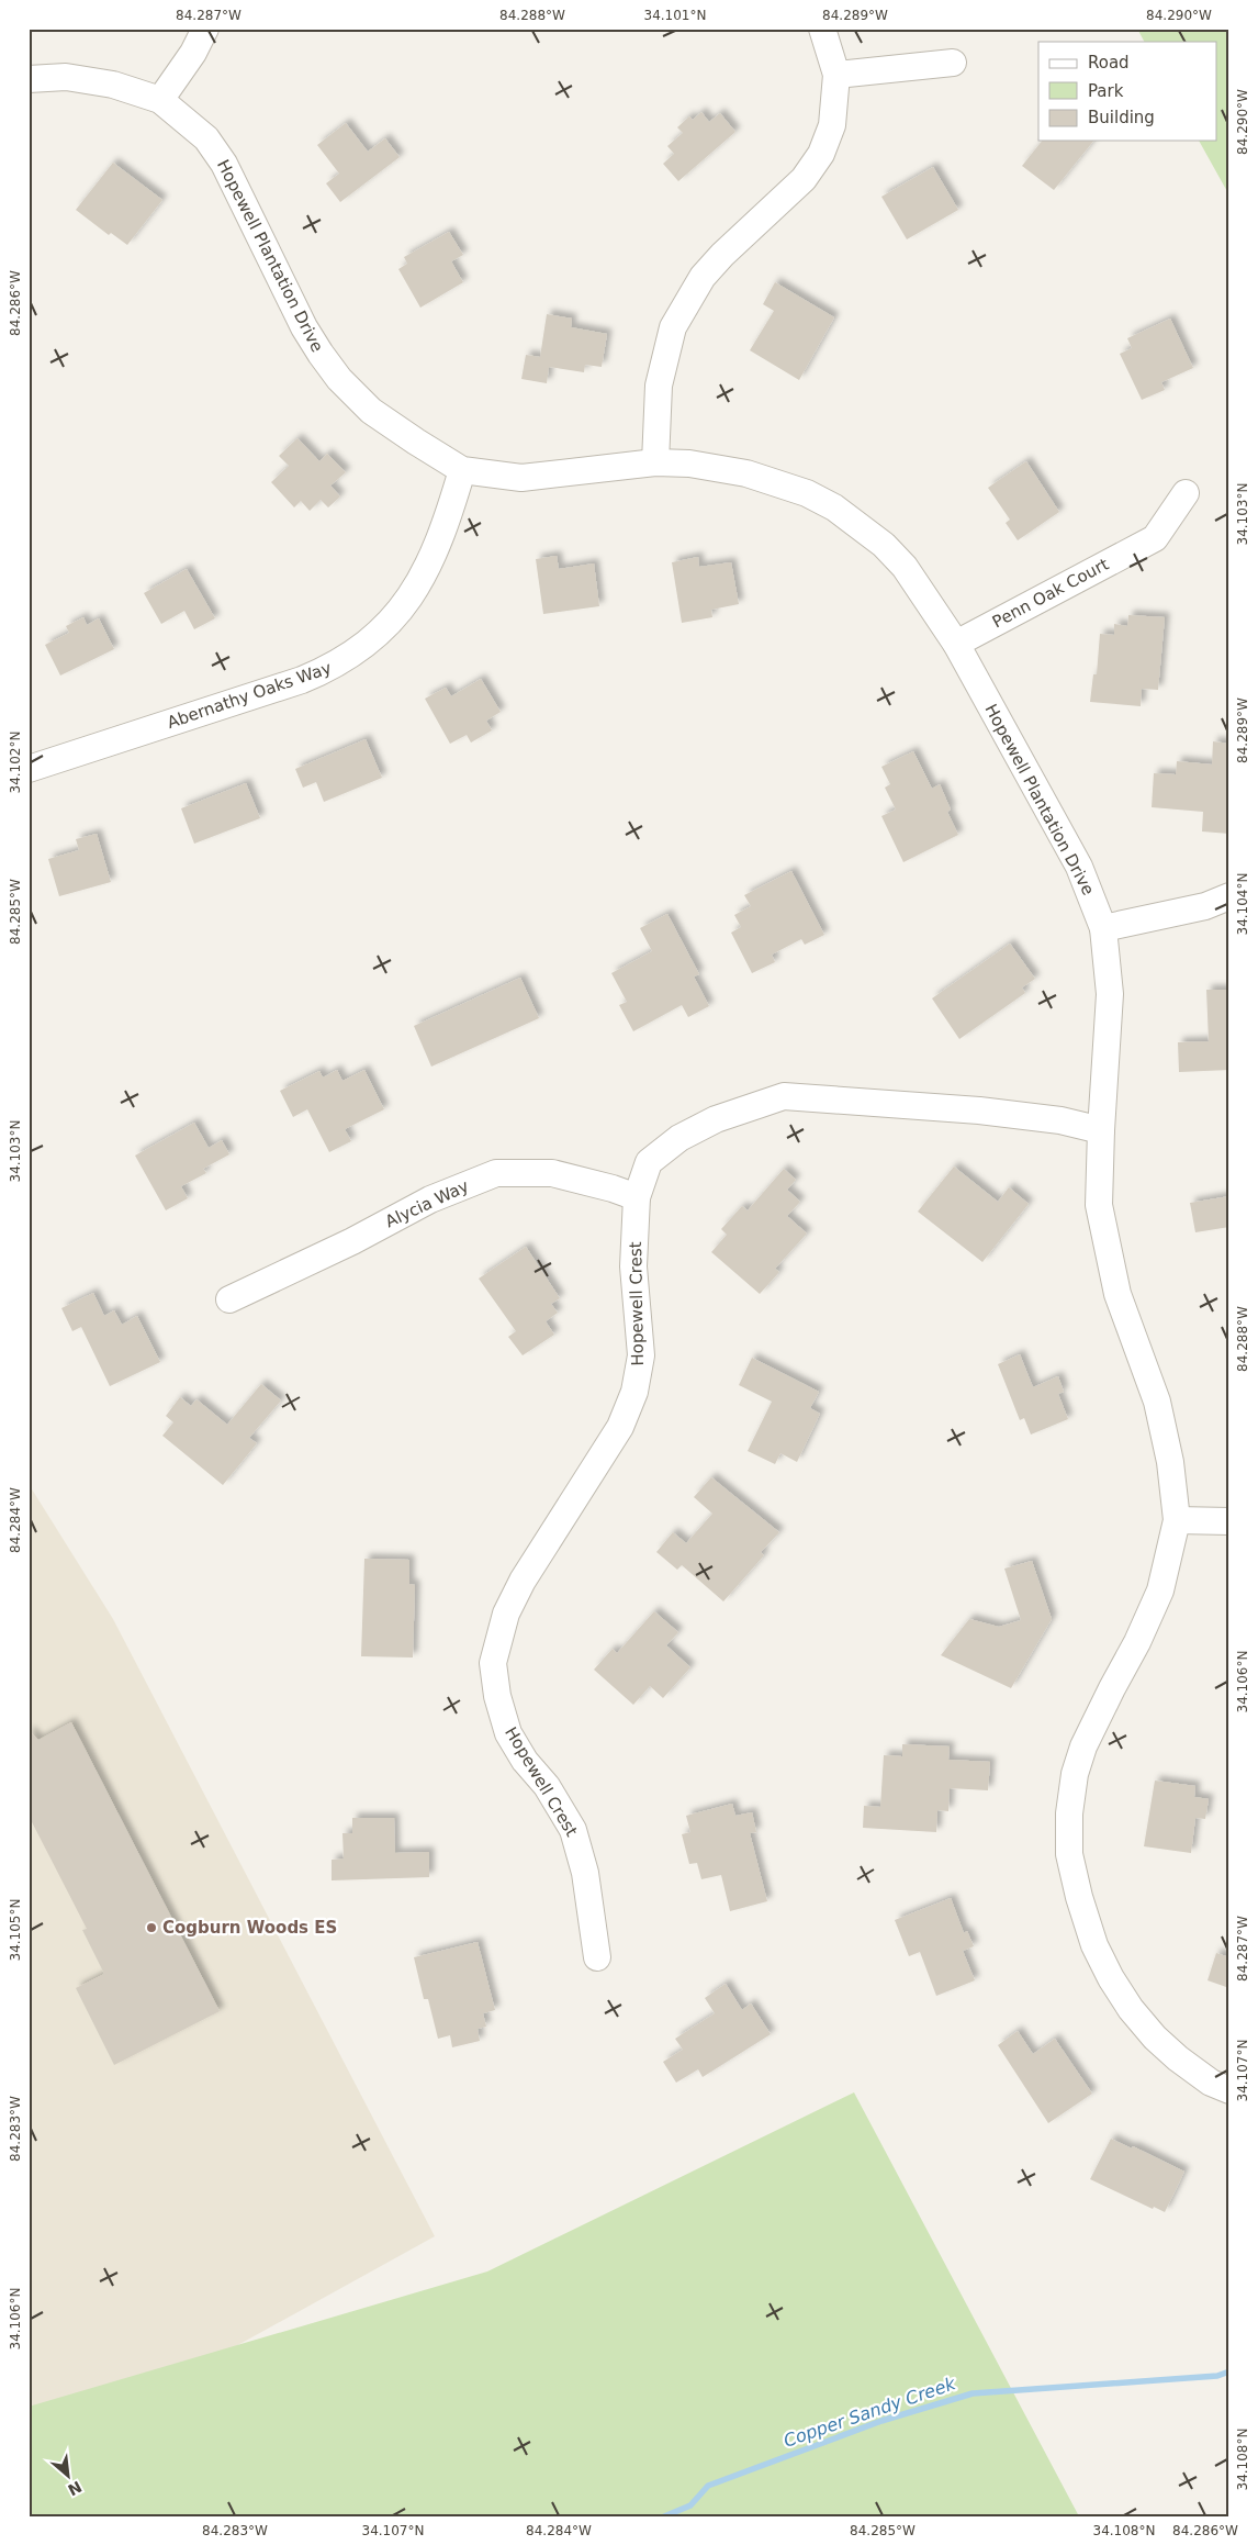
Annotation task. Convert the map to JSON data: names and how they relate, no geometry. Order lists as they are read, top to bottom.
{
  "streets": {
    "street": [
      "Hopewell Plantation Drive",
      "Penn Oak Court",
      "Abernathy Oaks Way",
      "Alycia Way",
      "Hopewell Crest"
    ]
  },
  "crossings": [
    ["Hopewell Plantation Drive", "Penn Oak Court"],
    ["Hopewell Plantation Drive", "Abernathy Oaks Way"],
    ["Hopewell Plantation Drive", "Hopewell Crest"],
    ["Alycia Way", "Hopewell Crest"]
  ],
  "water": ["Copper Sandy Creek"],
  "places": ["Cogburn Woods ES"],
  "legend": ["Road", "Park", "Building"],
  "north": "bottom right",
  "coordinates": [
    "84.287°W",
    "84.288°W",
    "34.101°N",
    "84.289°W",
    "84.290°W",
    "84.286°W",
    "34.103°N",
    "34.102°N",
    "34.104°N",
    "84.285°W",
    "84.284°W",
    "34.106°N",
    "34.105°N",
    "34.107°N",
    "84.283°W",
    "34.108°N"
  ]
}
